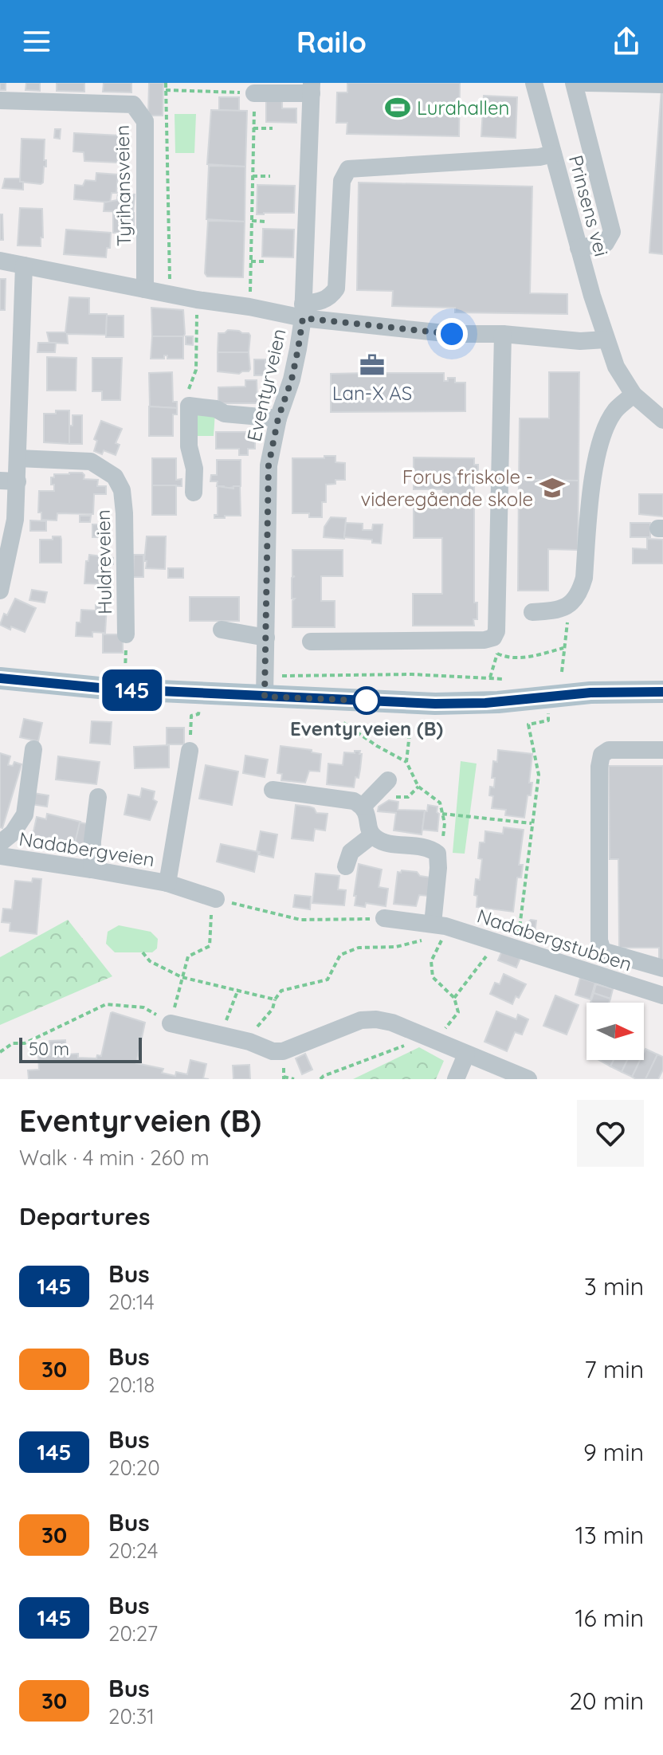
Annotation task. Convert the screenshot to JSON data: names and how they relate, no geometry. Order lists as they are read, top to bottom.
{
  "streets": {
    "street": [
      "Tyrihansveien",
      "Prinsens vei",
      "Eventyrveien",
      "Huldreveien",
      "Nadabergveien",
      "Nadabergstubben"
    ]
  },
  "places": {
    "sports": ["Lurahallen"],
    "office": ["Lan-X AS"],
    "school or university": ["Forus friskole - videregående skole"],
    "other": ["Eventyrveien (B)"]
  },
  "lines": ["bus line 145"],
  "scale_bar": "50 m",
  "north": "right",
  "page": {
    "header": "Railo",
    "on_map": "145",
    "scale": "50 m",
    "heading": [
      ["Eventyrveien (B)", "Walk · 4 min · 260 m"],
      "Departures"
    ],
    "list": [
      {
        "mark": "145",
        "name": "Bus",
        "note": "20:14",
        "value": "3 min"
      },
      {
        "mark": "30",
        "name": "Bus",
        "note": "20:18",
        "value": "7 min"
      },
      {
        "mark": "145",
        "name": "Bus",
        "note": "20:20",
        "value": "9 min"
      },
      {
        "mark": "30",
        "name": "Bus",
        "note": "20:24",
        "value": "13 min"
      },
      {
        "mark": "145",
        "name": "Bus",
        "note": "20:27",
        "value": "16 min"
      },
      {
        "mark": "30",
        "name": "Bus",
        "note": "20:31",
        "value": "20 min"
      }
    ]
  }
}
